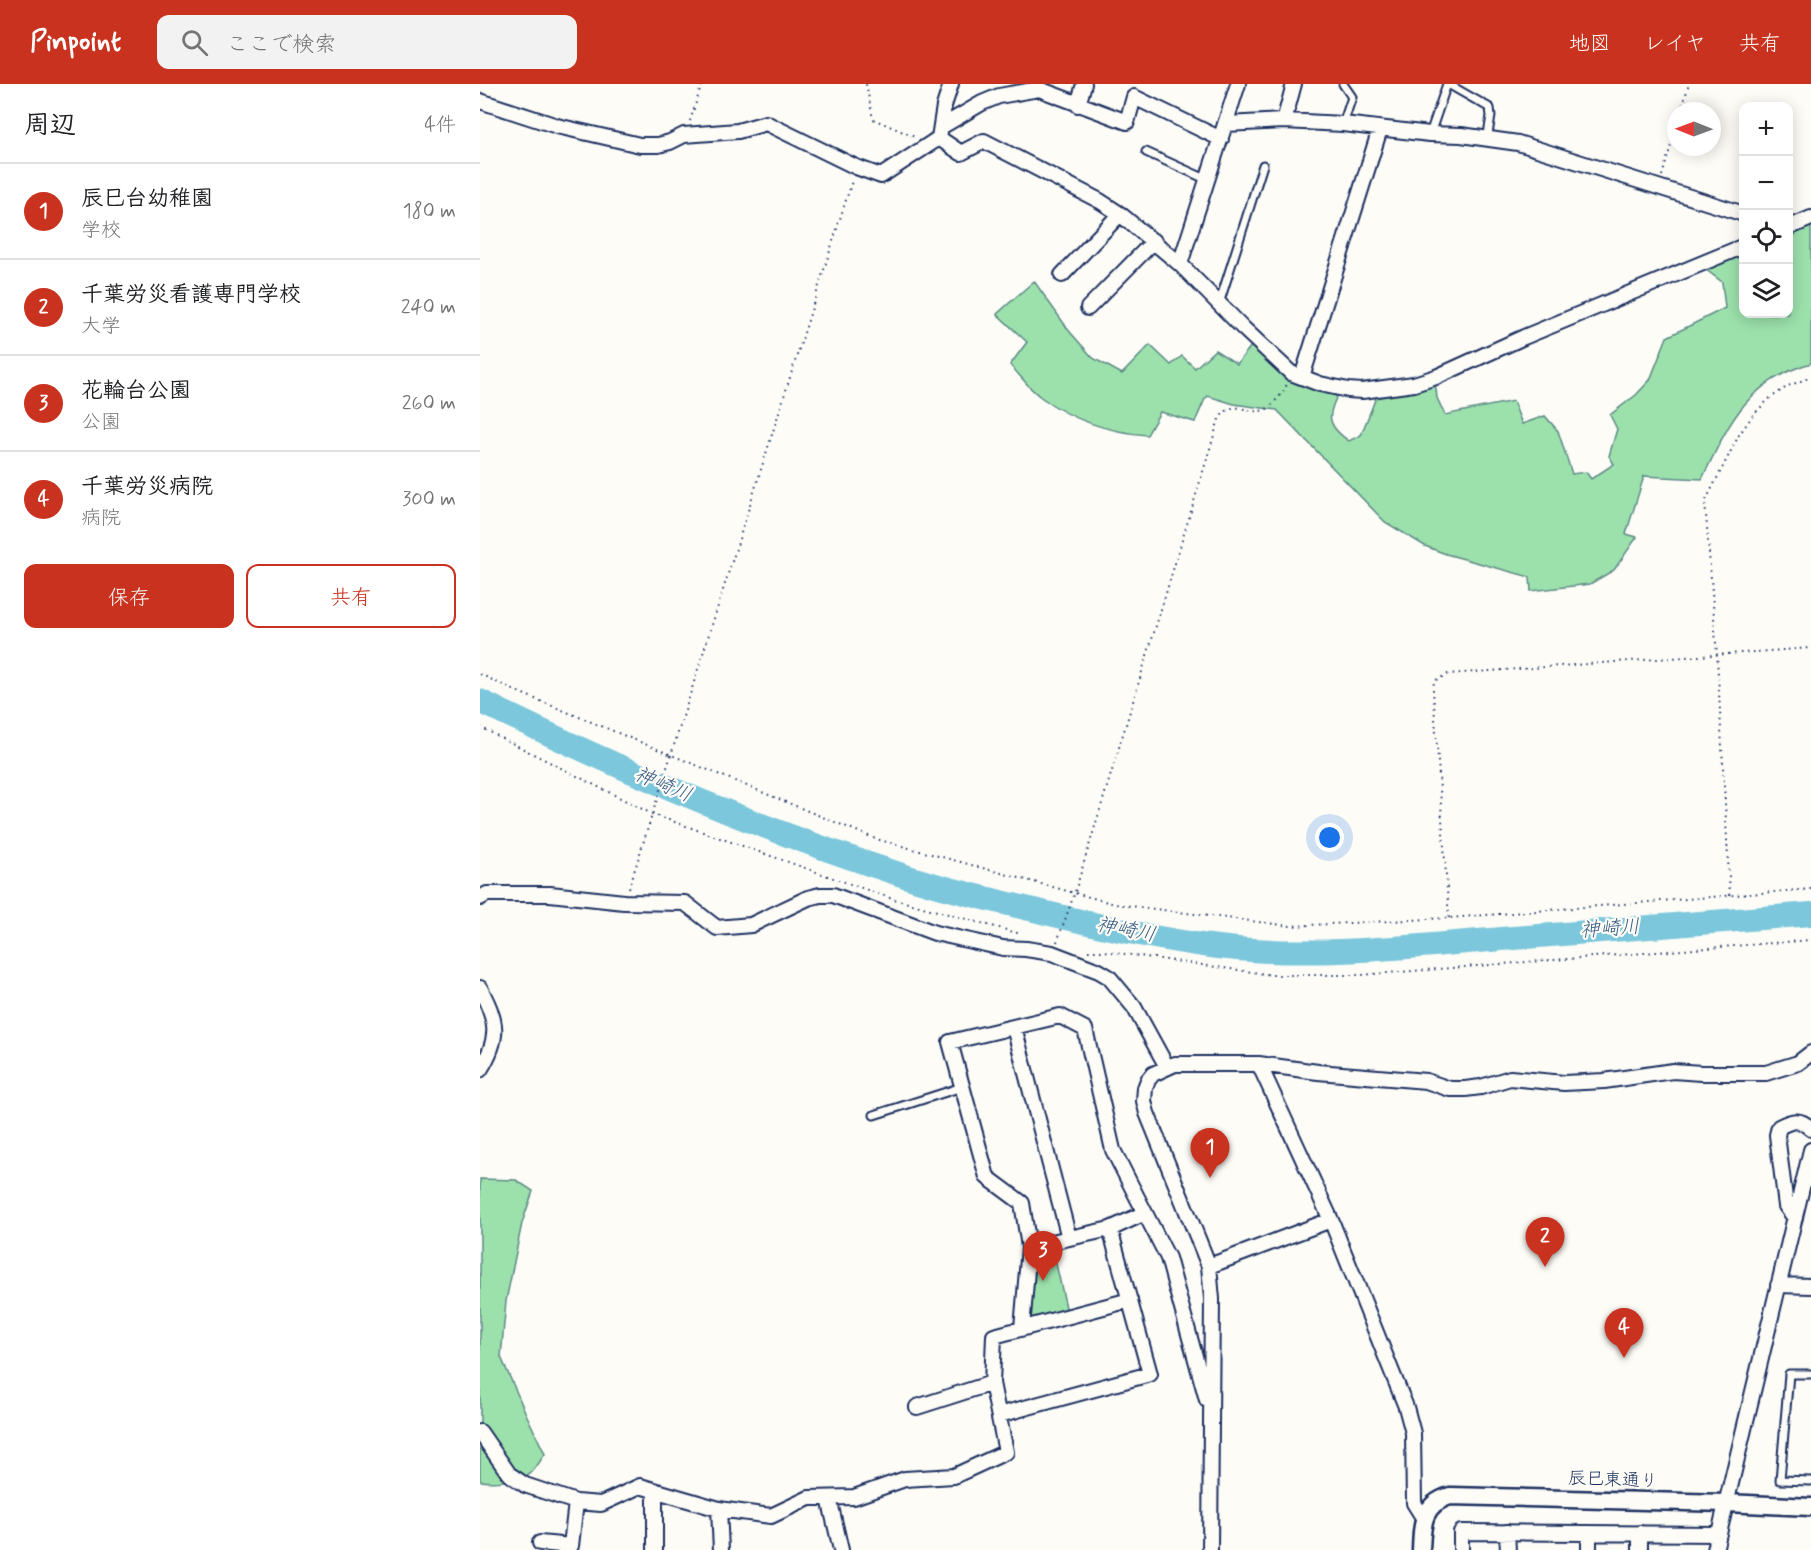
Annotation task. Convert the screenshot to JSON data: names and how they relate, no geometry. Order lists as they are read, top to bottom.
{
  "streets": {
    "street": ["辰巳東通り"]
  },
  "water": ["神崎川"],
  "north": "left",
  "page": {
    "header": "Pinpoint",
    "search": "ここで検索",
    "nav": ["地図", "レイヤ", "共有"],
    "heading": ["周辺", "4件"],
    "map_buttons": ["+", "−"],
    "list": [
      {
        "mark": "1",
        "name": "辰巳台幼稚園",
        "note": "学校",
        "value": "180 m"
      },
      {
        "mark": "2",
        "name": "千葉労災看護専門学校",
        "note": "大学",
        "value": "240 m"
      },
      {
        "mark": "3",
        "name": "花輪台公園",
        "note": "公園",
        "value": "260 m"
      },
      {
        "mark": "4",
        "name": "千葉労災病院",
        "note": "病院",
        "value": "300 m"
      }
    ],
    "buttons": ["保存", "共有"],
    "pins": [
      "1",
      "2",
      "3",
      "4"
    ]
  }
}
